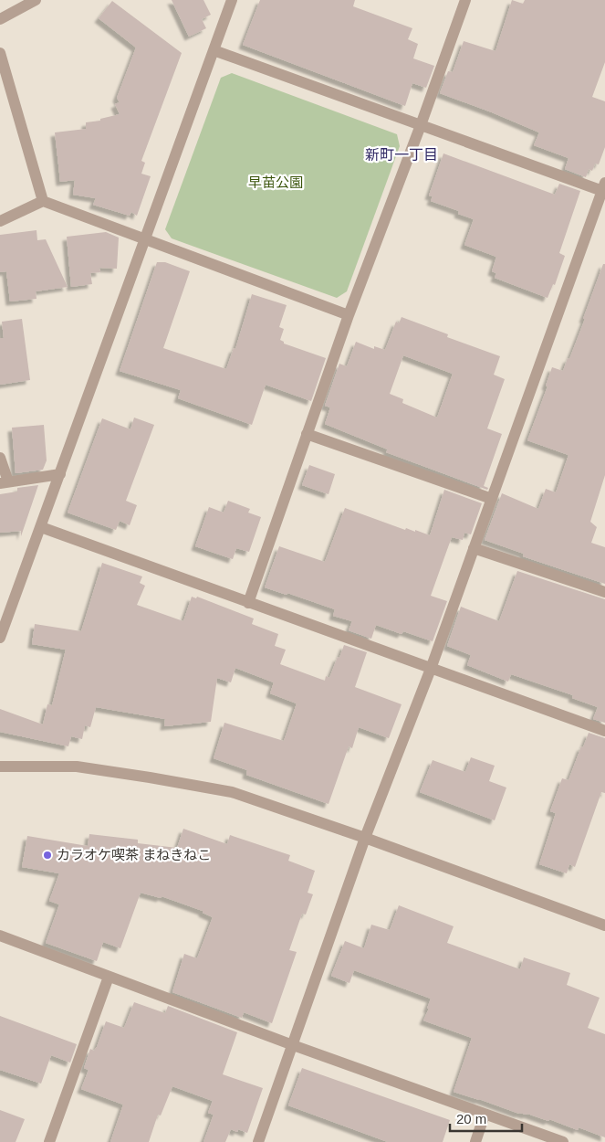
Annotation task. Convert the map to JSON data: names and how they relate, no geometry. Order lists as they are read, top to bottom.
{
  "districts": ["新町一丁目"],
  "parks": ["早苗公園"],
  "places": ["カラオケ喫茶 まねきねこ"],
  "scale_bar": "20 m"
}
